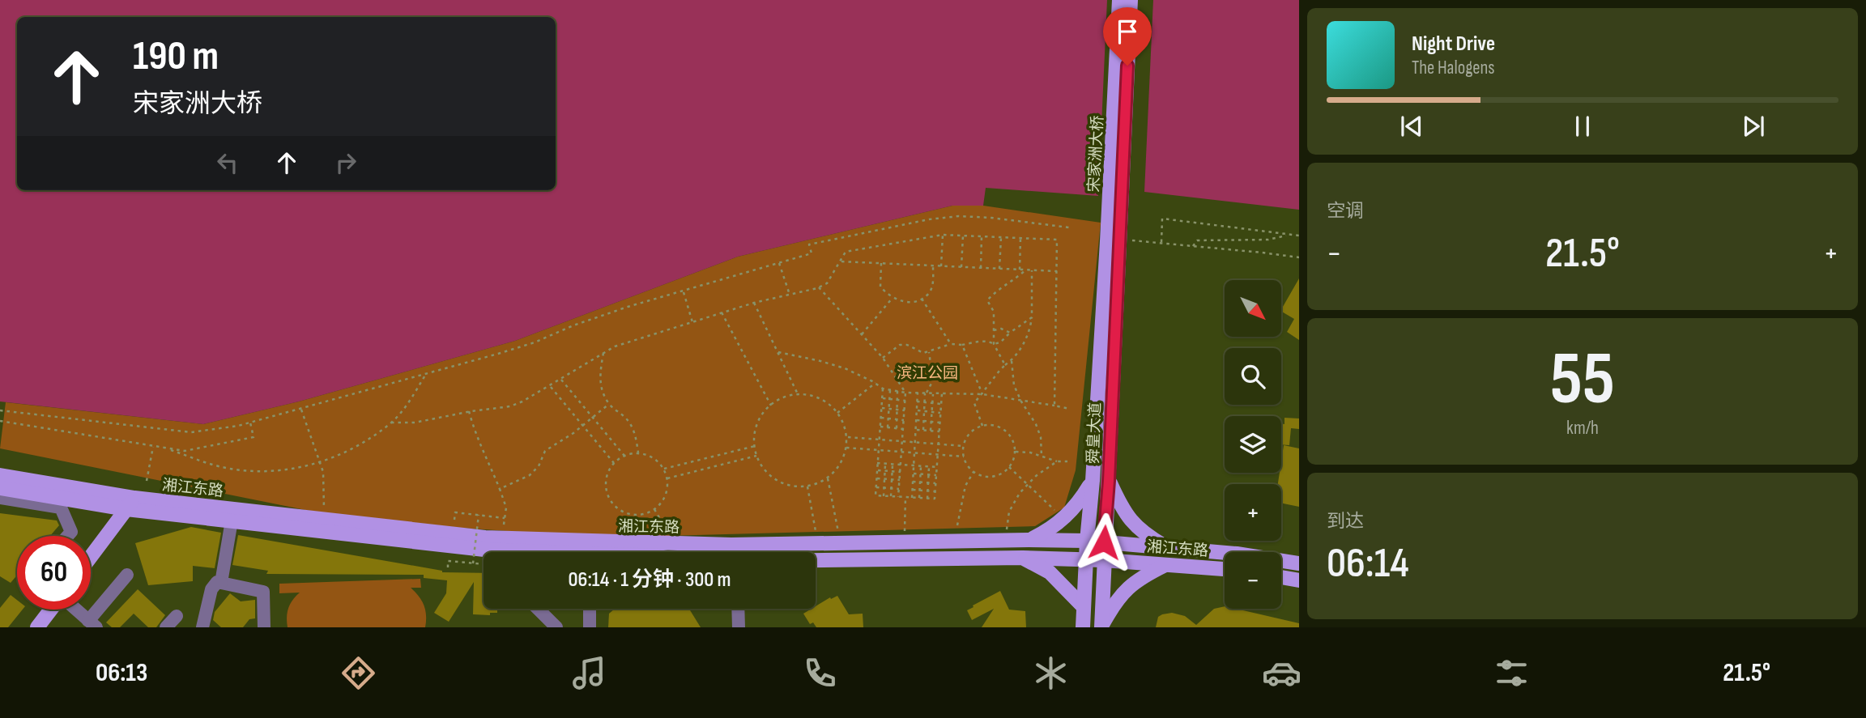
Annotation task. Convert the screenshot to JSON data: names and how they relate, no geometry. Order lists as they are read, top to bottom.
{
  "streets": {
    "main road": ["宋家洲大桥", "舜皇大道", "湘江东路"]
  },
  "crossings": [
    ["宋家洲大桥", "舜皇大道"],
    ["舜皇大道", "湘江东路"]
  ],
  "parks": ["滨江公园"],
  "north": "bottom right",
  "page": {
    "turn": ["190 m", "宋家洲大桥"],
    "song": ["Night Drive", "The Halogens"],
    "tile": [
      "空调",
      ["55", "km/h"],
      ["到达", "06:14"]
    ],
    "heat": ["−", "21.5°", "+"],
    "map_buttons": ["+", "−"],
    "limit": "60",
    "trip": "06:14 · 1 分钟 · 300 m",
    "tabs": ["06:13", "21.5°"]
  }
}
